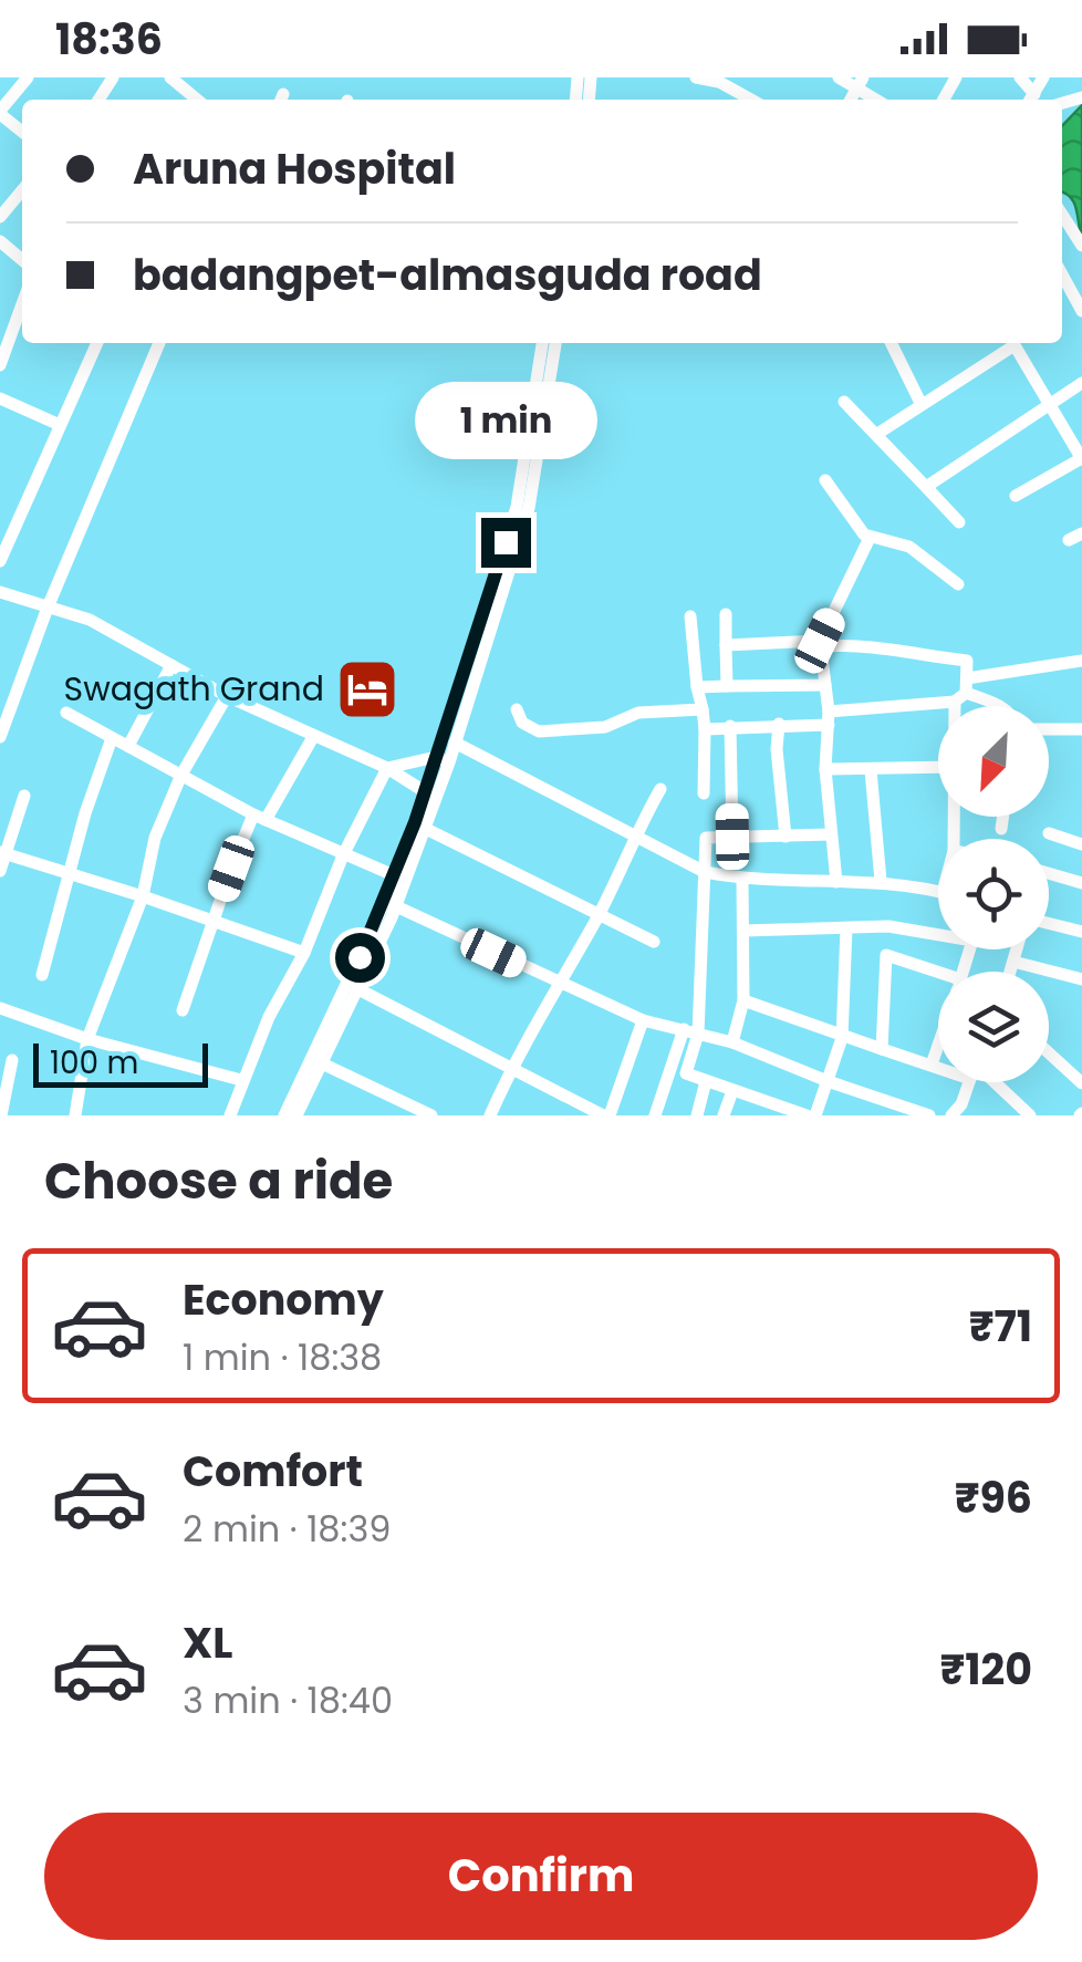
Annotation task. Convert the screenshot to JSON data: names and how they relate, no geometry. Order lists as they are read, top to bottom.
{
  "places": {
    "hotel": ["Swagath Grand"]
  },
  "scale_bar": "100 m",
  "north": "bottom left",
  "page": {
    "status": "18:36",
    "banner": ["Aruna Hospital", "badangpet-almasguda road"],
    "bubble": "1 min",
    "scale": "100 m",
    "heading": "Choose a ride",
    "list": [
      {
        "name": "Economy",
        "note": "1 min · 18:38",
        "value": "₹71"
      },
      {
        "name": "Comfort",
        "note": "2 min · 18:39",
        "value": "₹96"
      },
      {
        "name": "XL",
        "note": "3 min · 18:40",
        "value": "₹120"
      }
    ],
    "buttons": "Confirm"
  }
}
